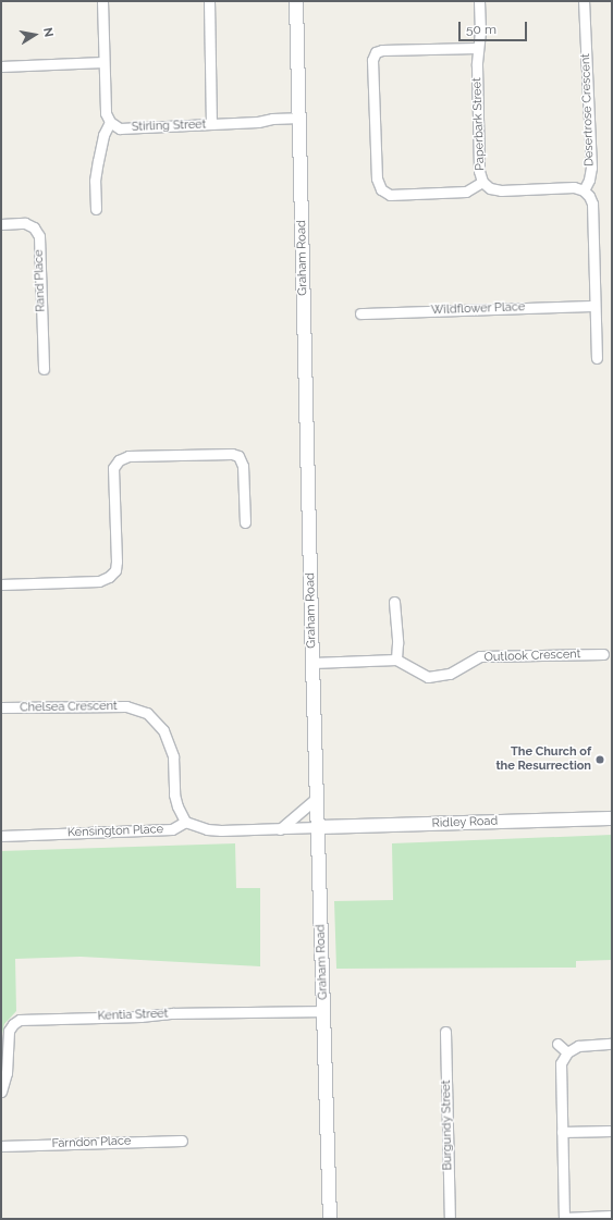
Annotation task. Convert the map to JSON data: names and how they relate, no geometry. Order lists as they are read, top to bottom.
{
  "streets": {
    "street": [
      "Desertrose Crescent",
      "Paperbark Street",
      "Stirling Street",
      "Graham Road",
      "Rand Place",
      "Wildflower Place",
      "Outlook Crescent",
      "Chelsea Crescent",
      "Ridley Road",
      "Kensington Place",
      "Kentia Street",
      "Burgundy Street",
      "Farndon Place"
    ]
  },
  "crossings": [
    ["Desertrose Crescent", "Paperbark Street"],
    ["Stirling Street", "Graham Road"],
    ["Graham Road", "Ridley Road"],
    ["Graham Road", "Kentia Street"],
    ["Chelsea Crescent", "Kensington Place"]
  ],
  "places": ["The Church of the Resurrection"],
  "scale_bar": "50 m",
  "north": "right"
}
